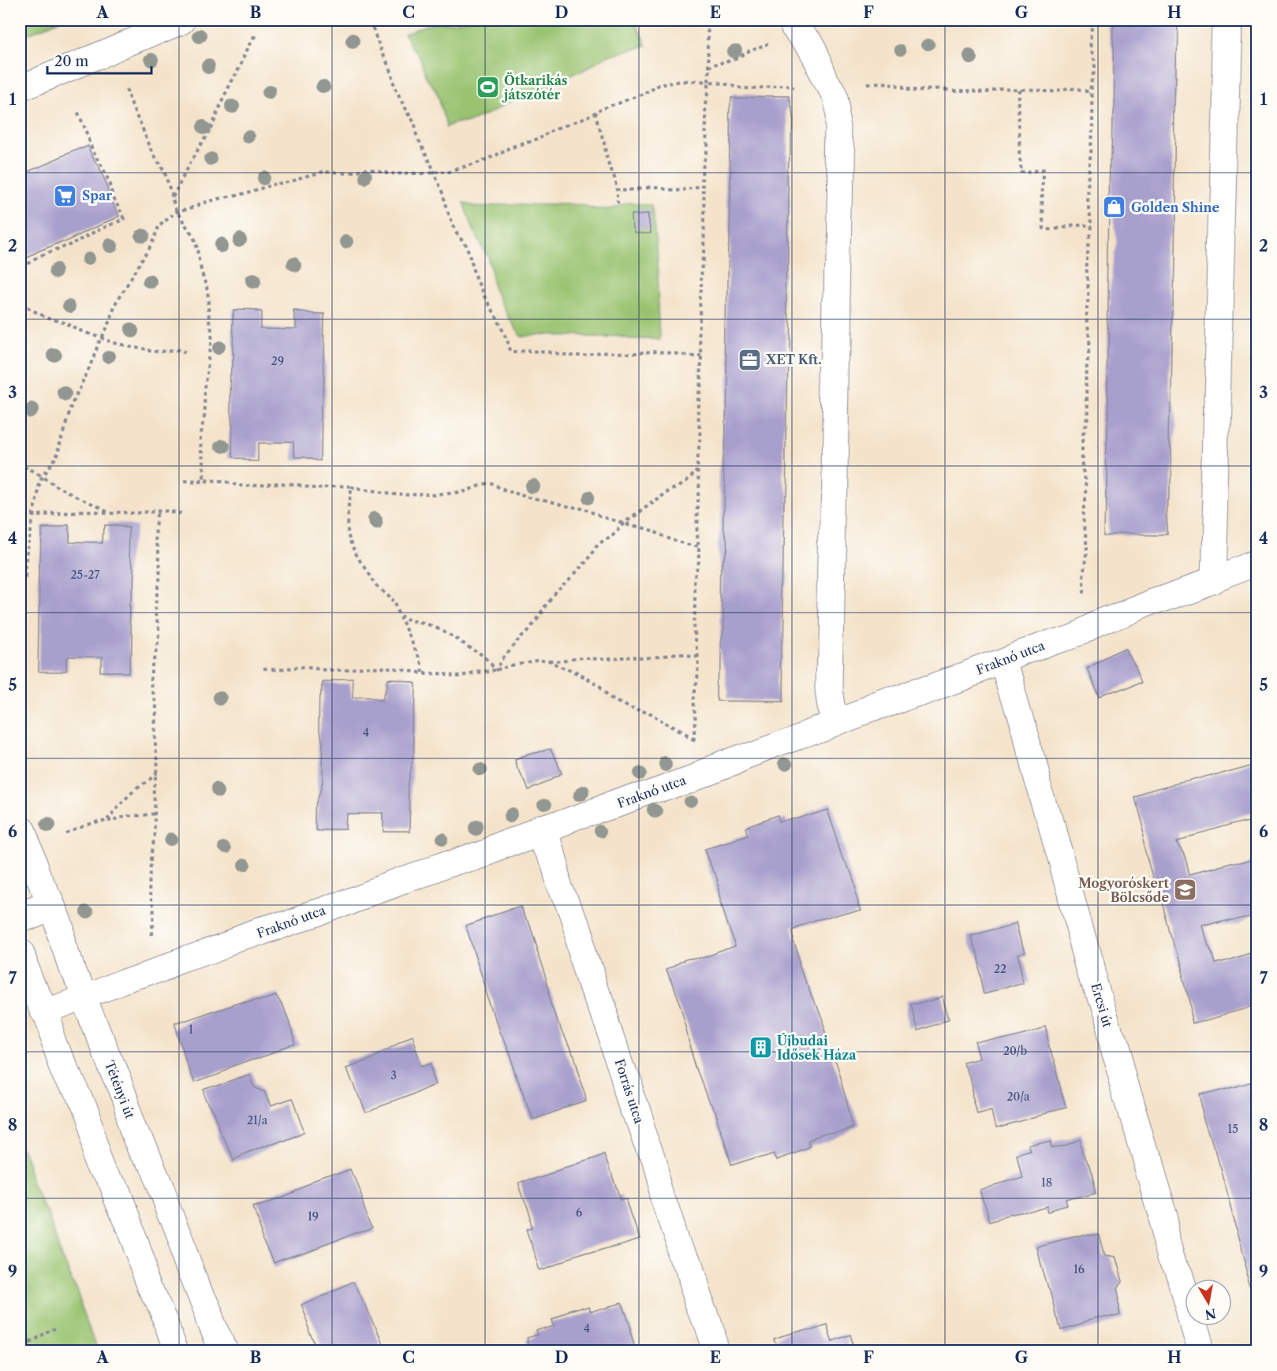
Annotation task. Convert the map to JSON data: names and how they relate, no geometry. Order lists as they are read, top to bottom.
{
  "streets": {
    "street": [
      "Fraknó utca",
      "Ercsi út",
      "Tétényi út",
      "Forrás utca"
    ]
  },
  "crossings": [
    ["Fraknó utca", "Ercsi út"],
    ["Fraknó utca", "Tétényi út"],
    ["Fraknó utca", "Forrás utca"]
  ],
  "places": {
    "sports": ["Ötkarikás játszótér"],
    "supermarket": ["Spar"],
    "shop": ["Golden Shine"],
    "office": ["XET Kft."],
    "school or university": ["Mogyoróskert Bölcsőde"],
    "building": ["Újbudai Idősek Háza"]
  },
  "house_numbers": [
    "29",
    "25-27",
    "4",
    "22",
    "1",
    "20/b",
    "3",
    "20/a",
    "21/a",
    "15",
    "18",
    "6",
    "19",
    "16",
    "4"
  ],
  "scale_bar": "20 m",
  "north": "bottom",
  "grid": {
    "columns": [
      "A",
      "B",
      "C",
      "D",
      "E",
      "F",
      "G",
      "H"
    ],
    "rows": [
      "1",
      "2",
      "3",
      "4",
      "5",
      "6",
      "7",
      "8",
      "9"
    ]
  }
}
